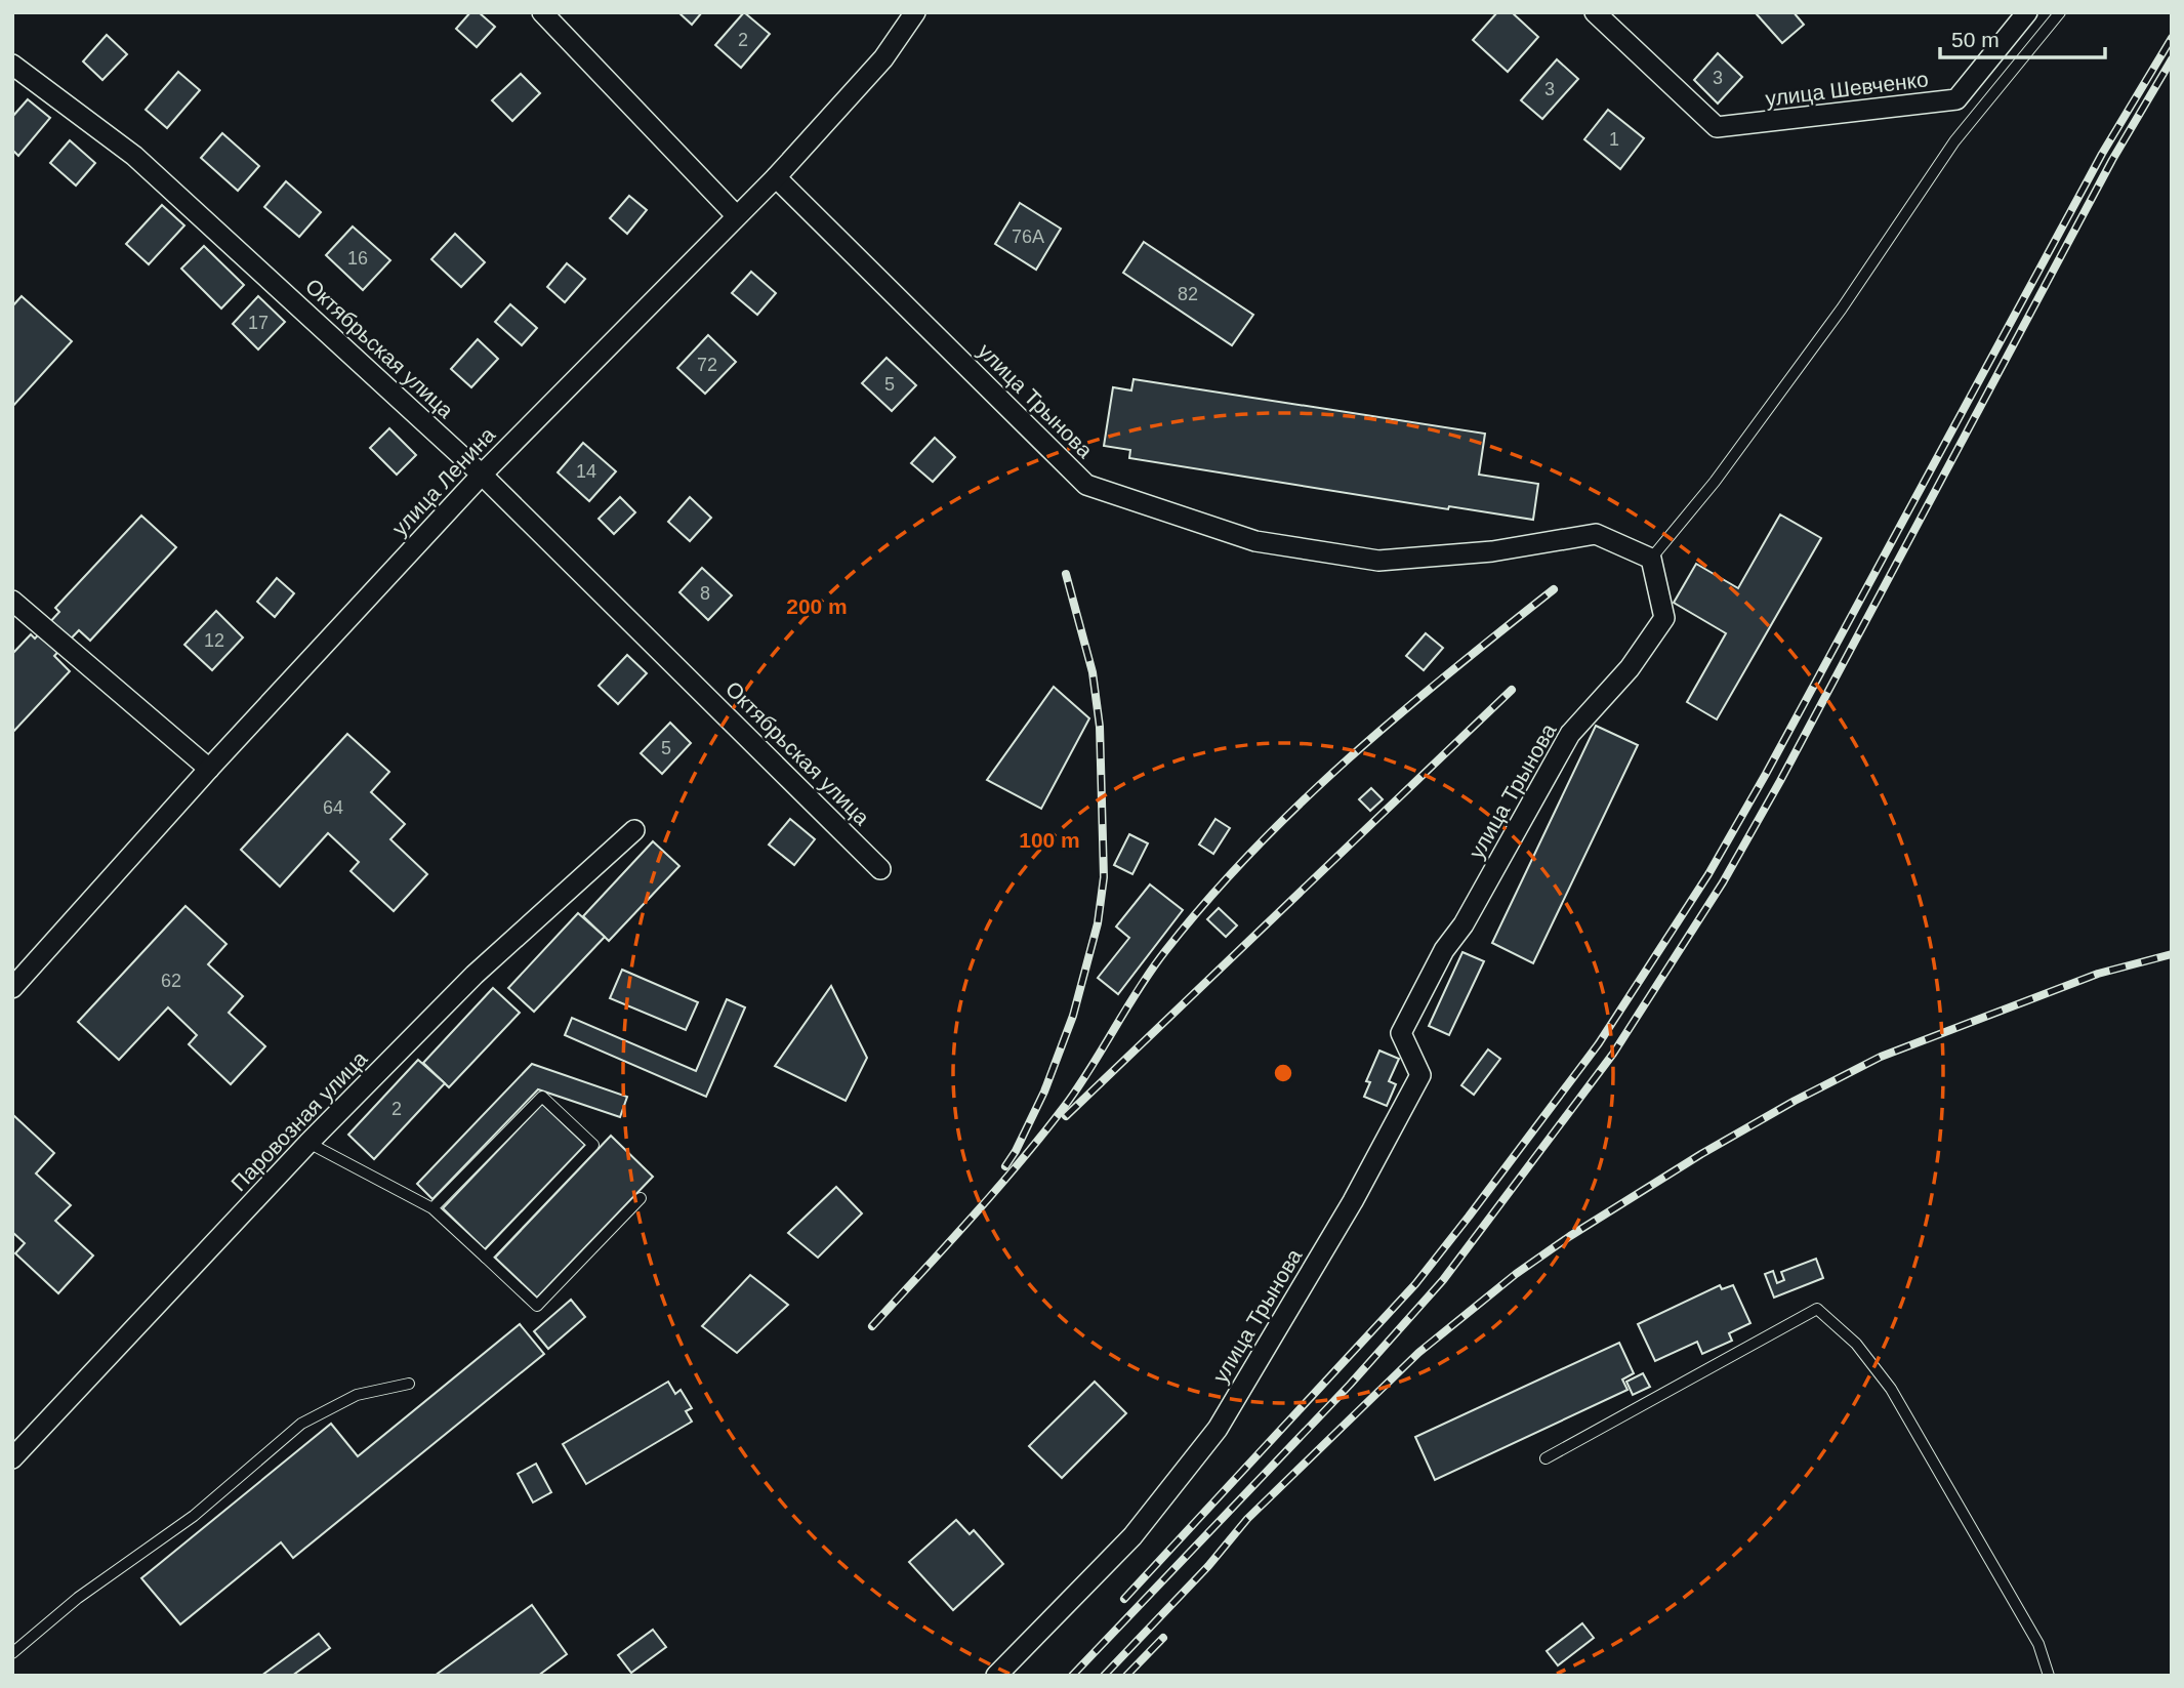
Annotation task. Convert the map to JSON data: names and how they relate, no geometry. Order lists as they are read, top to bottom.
{
  "streets": {
    "street": [
      "улица Шевченко",
      "Октябрьская улица",
      "улица Трынова",
      "улица Ленина",
      "Паровозная улица"
    ]
  },
  "crossings": [
    ["Октябрьская улица", "улица Ленина"],
    ["улица Трынова", "улица Ленина"]
  ],
  "house_numbers": [
    "2",
    "3",
    "3",
    "1",
    "76А",
    "16",
    "82",
    "17",
    "72",
    "5",
    "14",
    "8",
    "12",
    "5",
    "64",
    "62",
    "2"
  ],
  "scale_bar": "50 m",
  "rings": ["200 m", "100 m"]
}
